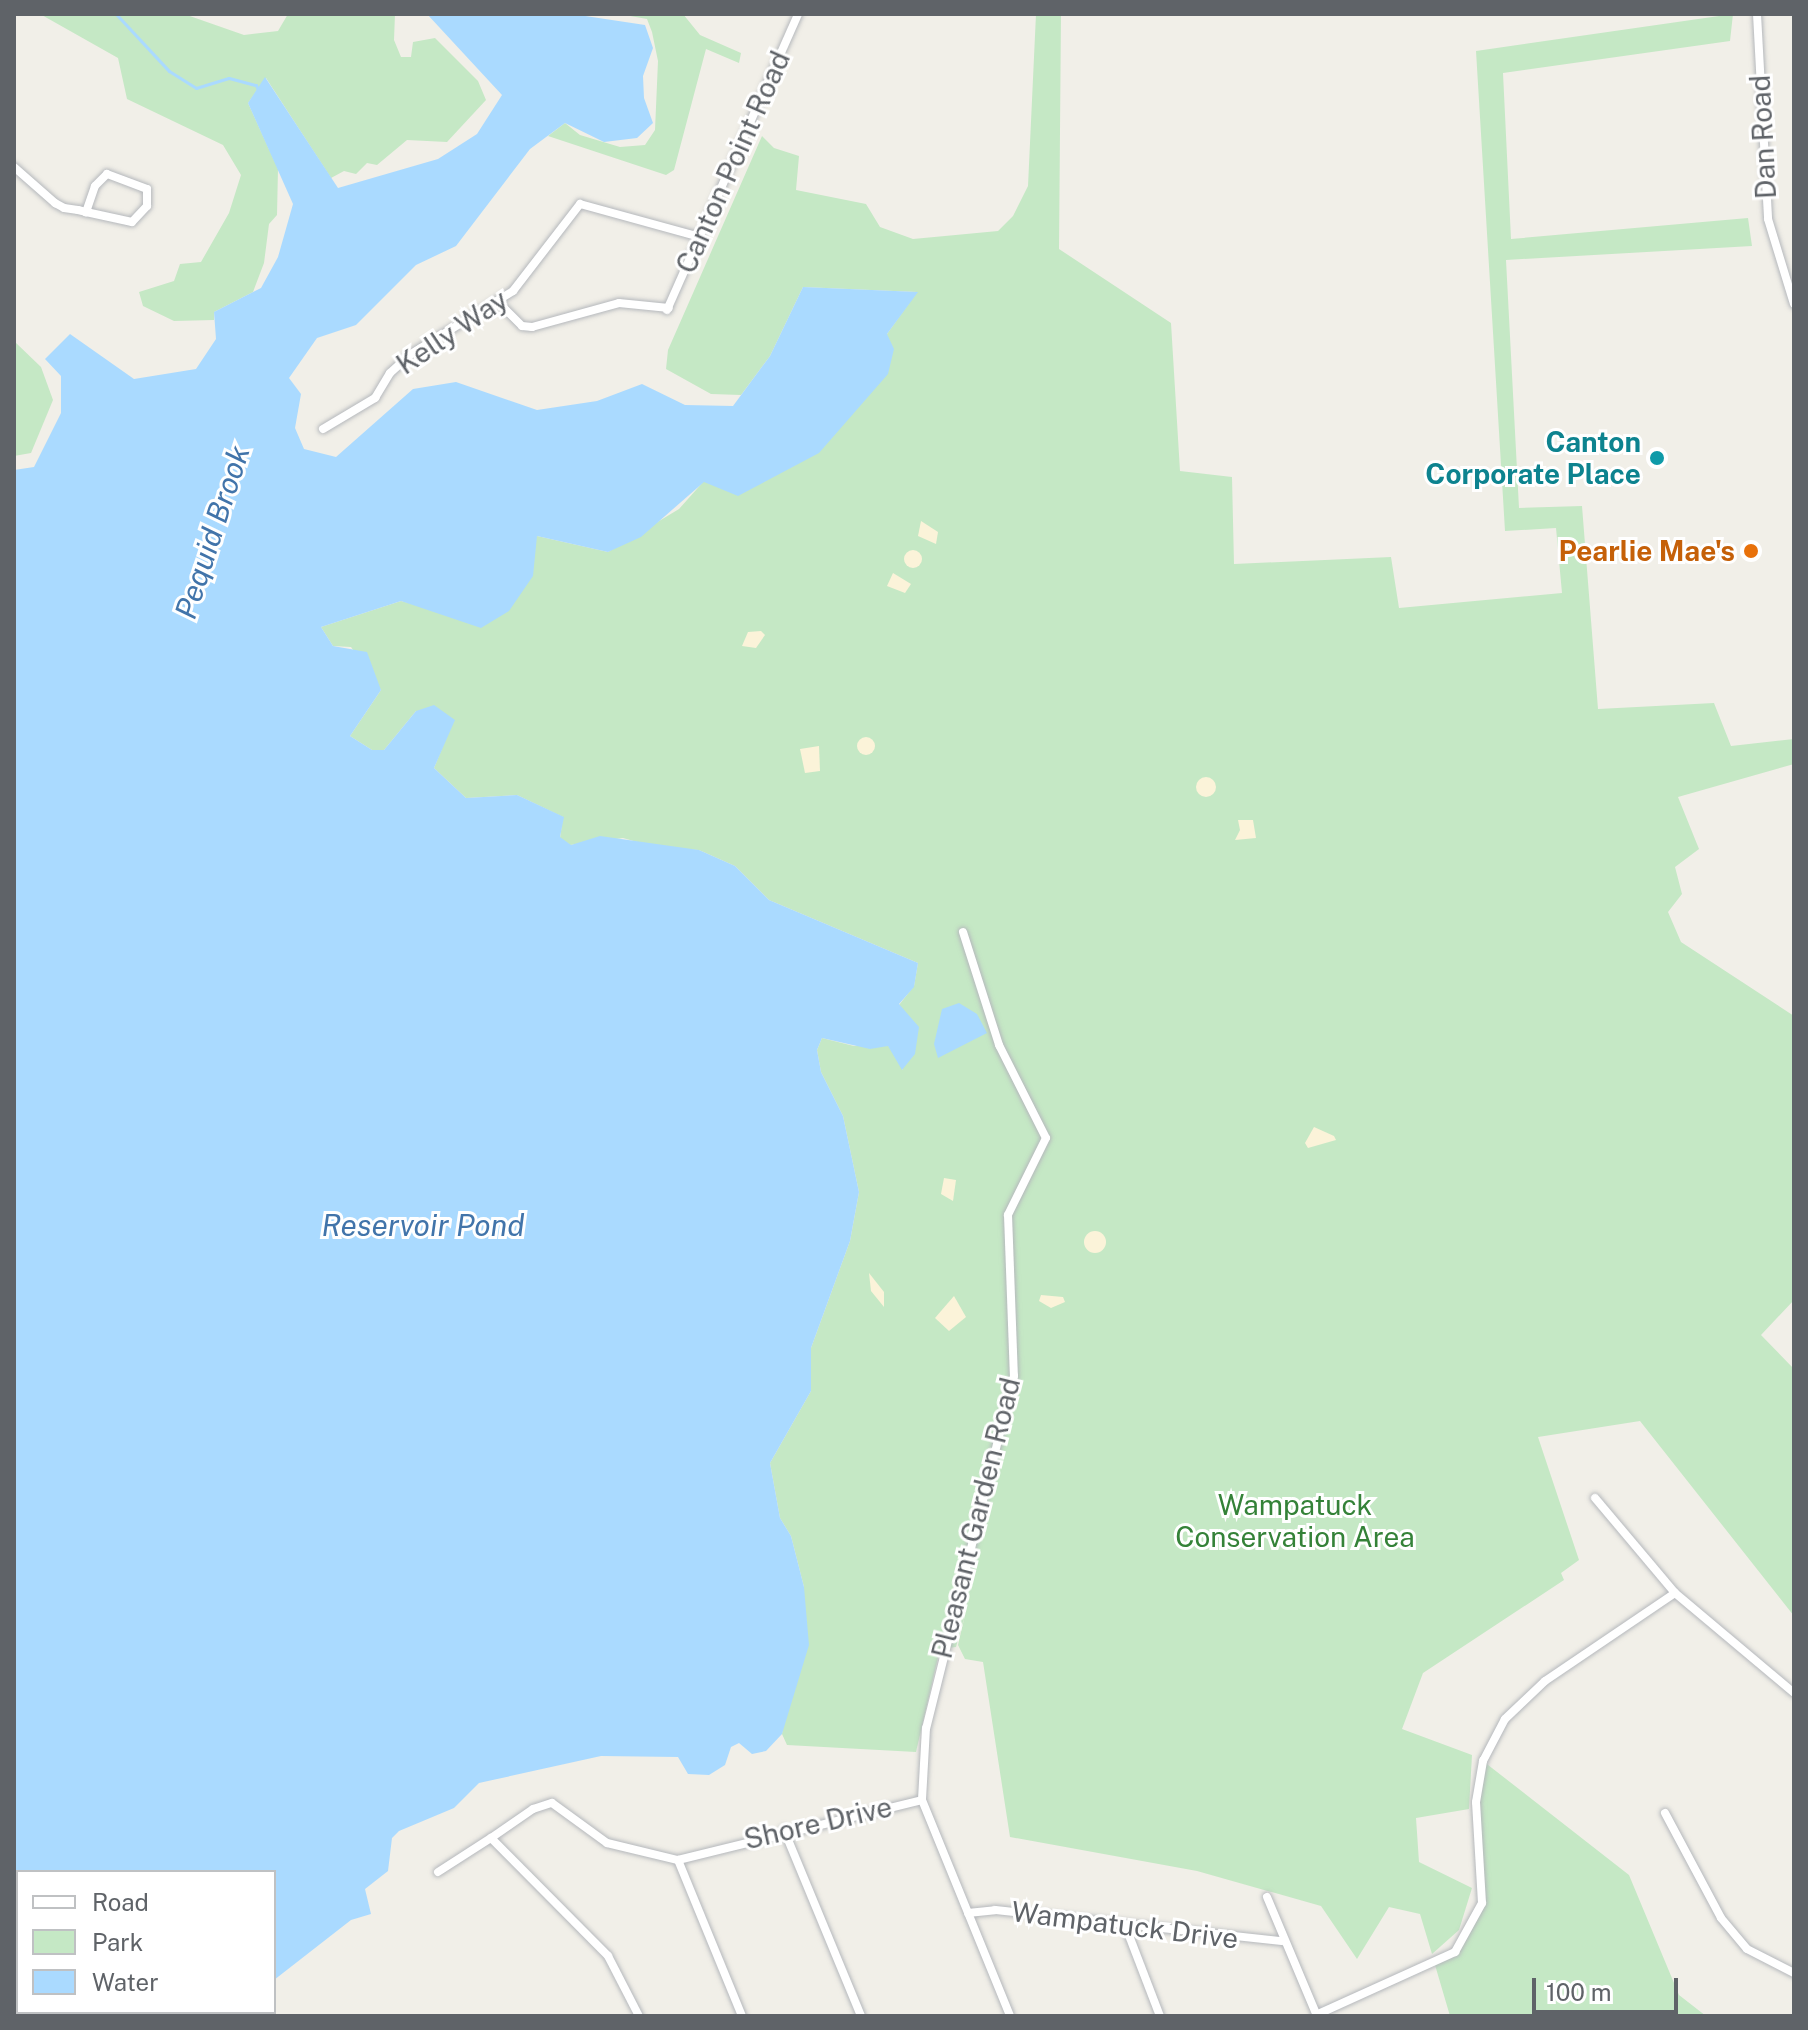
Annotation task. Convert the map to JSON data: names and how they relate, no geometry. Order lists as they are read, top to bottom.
{
  "streets": {
    "street": [
      "Dan Road",
      "Canton Point Road",
      "Kelly Way",
      "Pleasant Garden Road",
      "Shore Drive",
      "Wampatuck Drive"
    ]
  },
  "crossings": [
    ["Canton Point Road", "Kelly Way"],
    ["Pleasant Garden Road", "Shore Drive"],
    ["Pleasant Garden Road", "Wampatuck Drive"]
  ],
  "water": ["Pequid Brook", "Reservoir Pond"],
  "parks": ["Wampatuck Conservation Area"],
  "places": ["Canton Corporate Place", "Pearlie Mae's"],
  "legend": ["Road", "Park", "Water"],
  "scale_bar": "100 m"
}
